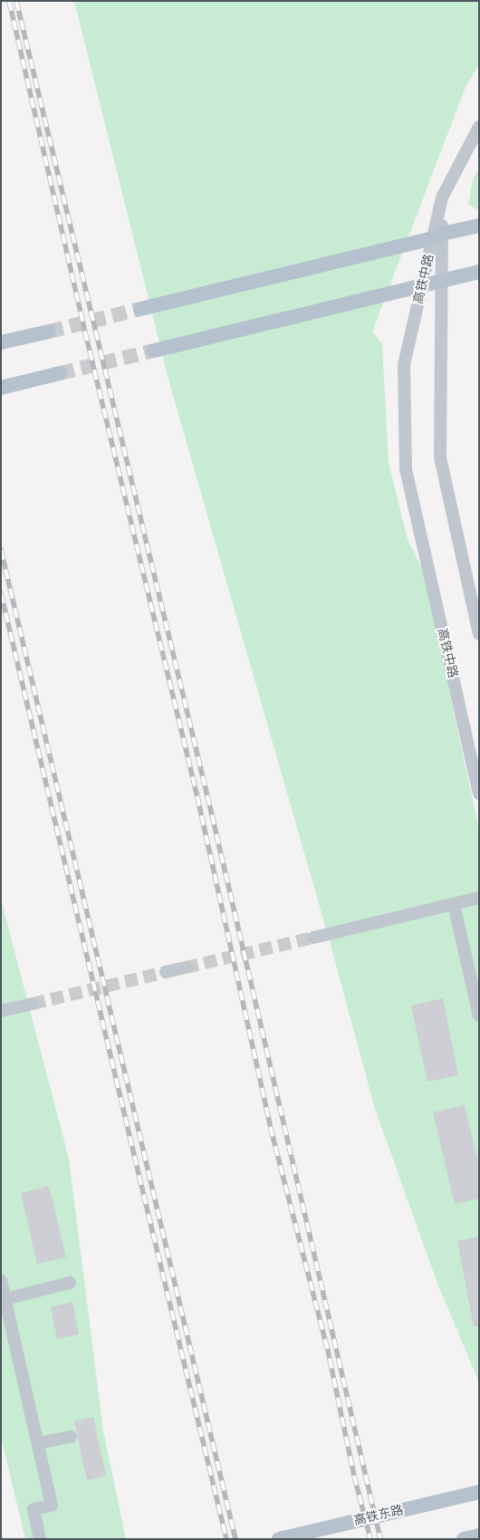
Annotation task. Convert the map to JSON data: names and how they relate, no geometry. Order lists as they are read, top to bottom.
{
  "streets": {
    "main road": ["高铁东路"],
    "street": ["高铁中路"]
  }
}
